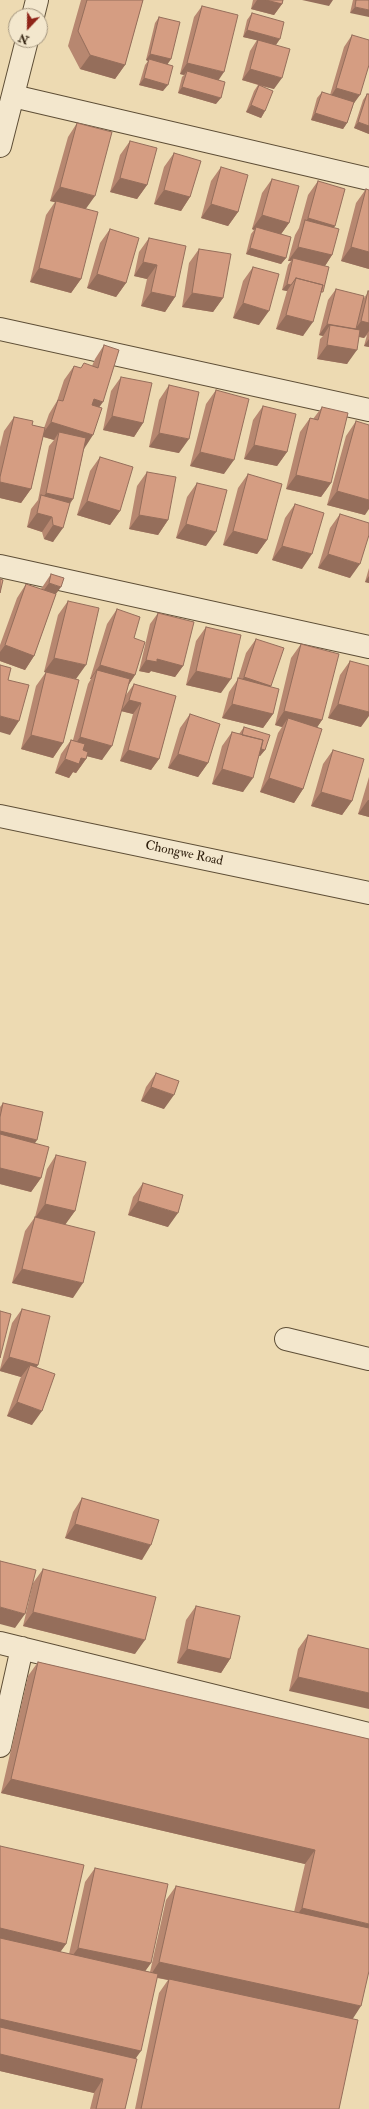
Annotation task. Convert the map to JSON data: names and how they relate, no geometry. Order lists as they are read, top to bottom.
{
  "streets": {
    "street": ["Chongwe Road"]
  },
  "north": "bottom"
}
